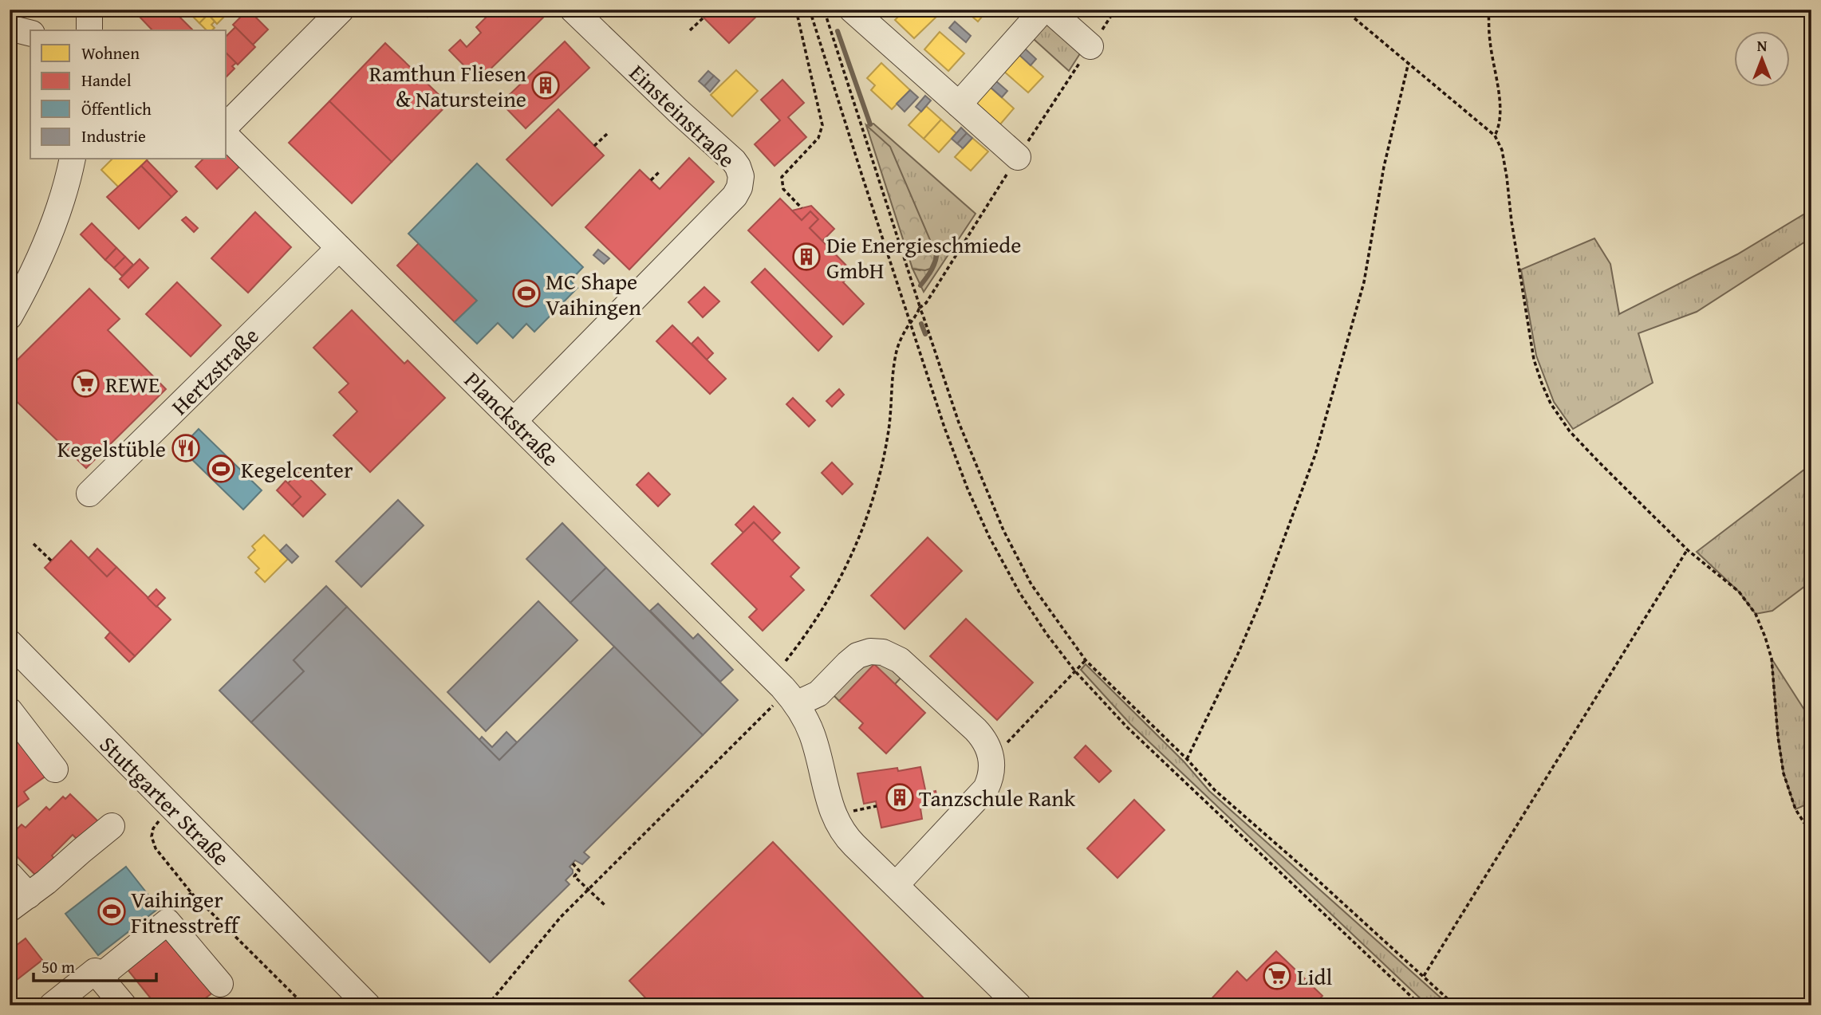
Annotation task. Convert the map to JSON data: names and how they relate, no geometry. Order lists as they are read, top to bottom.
{
  "streets": {
    "street": [
      "Einsteinstraße",
      "Hertzstraße",
      "Planckstraße",
      "Stuttgarter Straße"
    ]
  },
  "crossings": [
    ["Einsteinstraße", "Planckstraße"],
    ["Hertzstraße", "Planckstraße"]
  ],
  "places": {
    "building": ["Ramthun Fliesen & Natursteine", "Die Energieschmiede GmbH", "Tanzschule Rank"],
    "sports": ["MC Shape Vaihingen", "Kegelcenter", "Vaihinger Fitnesstreff"],
    "supermarket": ["REWE", "Lidl"],
    "restaurant": ["Kegelstüble"]
  },
  "legend": [
    "Wohnen",
    "Handel",
    "Öffentlich",
    "Industrie"
  ],
  "scale_bar": "50 m",
  "north": "top"
}
